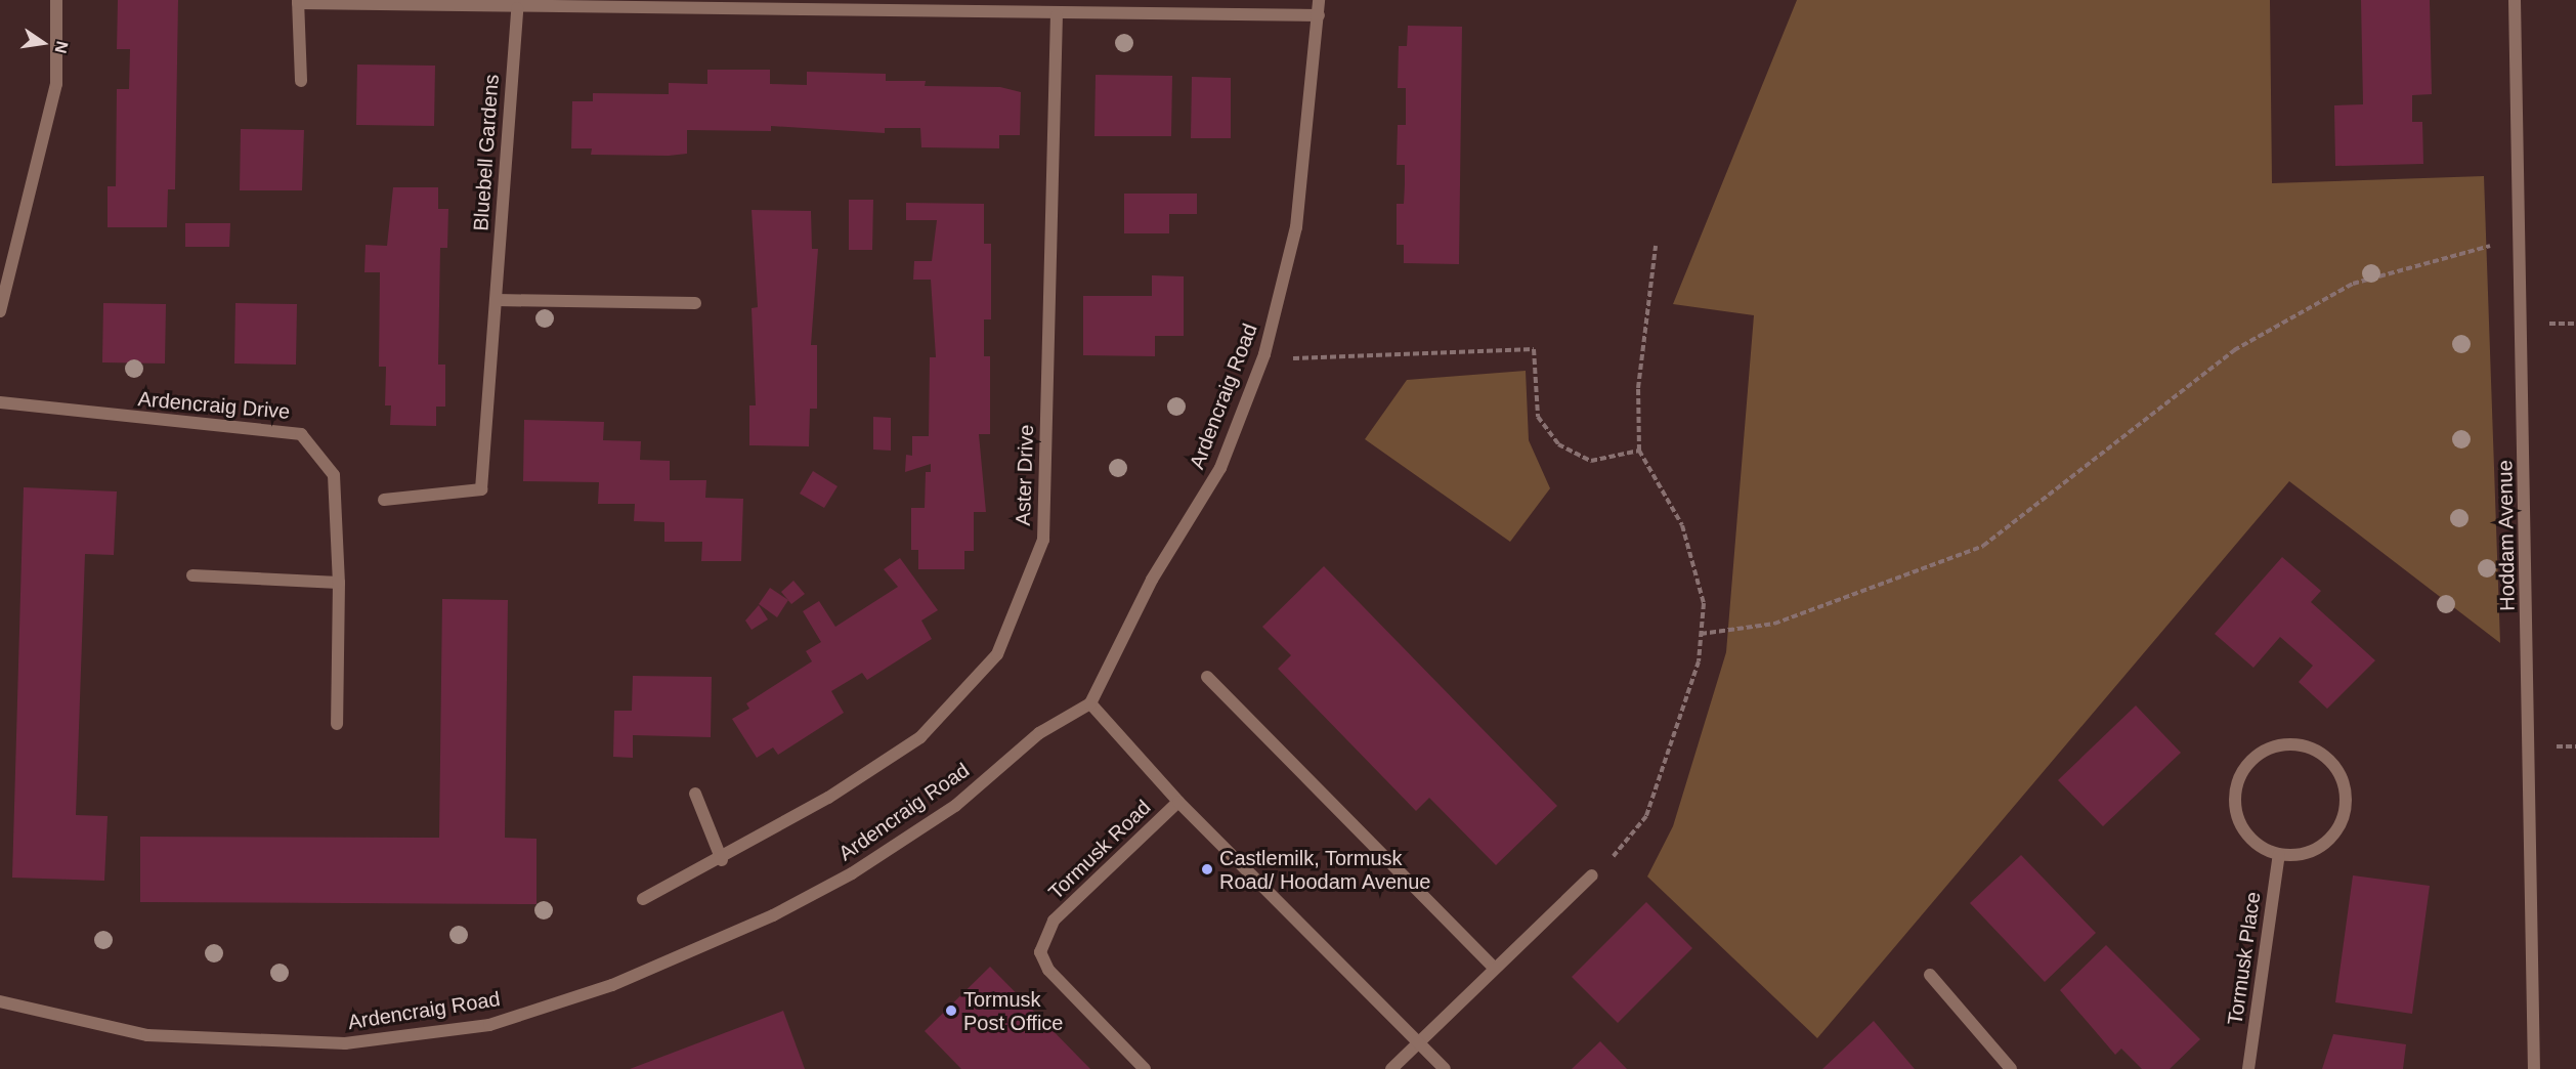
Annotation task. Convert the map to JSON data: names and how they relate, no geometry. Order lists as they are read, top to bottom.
{
  "streets": {
    "street": [
      "Bluebell Gardens",
      "Ardencraig Road",
      "Ardencraig Drive",
      "Aster Drive",
      "Hoddam Avenue",
      "Tormusk Road",
      "Tormusk Place"
    ]
  },
  "crossings": [
    ["Ardencraig Road", "Tormusk Road"]
  ],
  "places": ["Castlemilk, Tormusk Road/ Hoodam Avenue", "Tormusk Post Office"],
  "north": "right"
}
